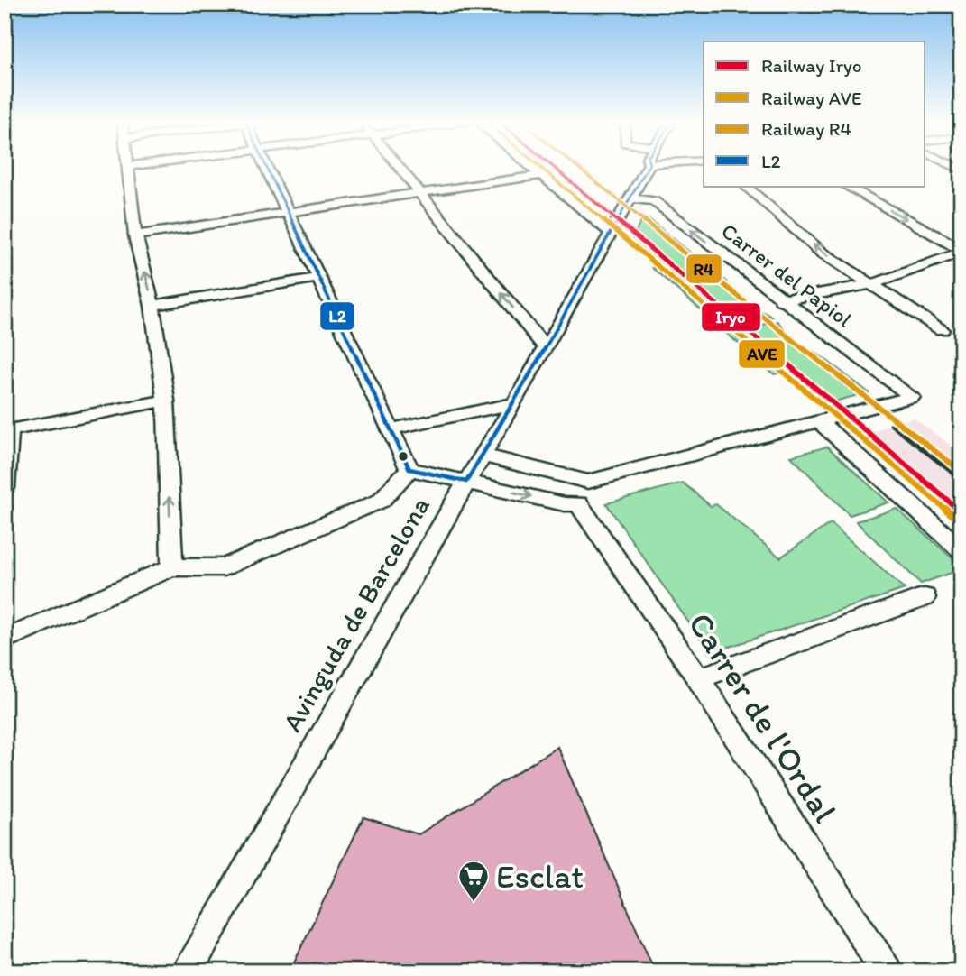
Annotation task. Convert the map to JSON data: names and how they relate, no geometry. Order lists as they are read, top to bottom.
{
  "streets": {
    "street": ["Carrer del Papiol", "Avinguda de Barcelona", "Carrer de l'Ordal"]
  },
  "crossings": [
    ["Carrer del Papiol", "Avinguda de Barcelona"]
  ],
  "places": {
    "supermarket": ["Esclat"]
  },
  "lines": [
    "rail line Iryo",
    "rail line AVE",
    "rail line R4",
    "transit line L2"
  ],
  "legend": [
    "Railway Iryo",
    "Railway AVE",
    "Railway R4",
    "L2"
  ]
}
